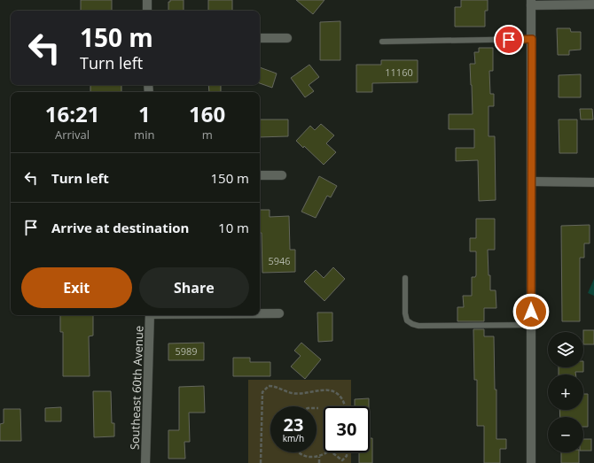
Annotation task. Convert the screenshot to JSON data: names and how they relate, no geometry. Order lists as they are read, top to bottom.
{
  "streets": {
    "street": ["Southeast 60th Avenue"]
  },
  "house_numbers": ["11160", "5946", "5989"],
  "page": {
    "turn": ["150 m", "Turn left"],
    "eta": [
      "16:21",
      "Arrival",
      "1",
      "min",
      "160",
      "m"
    ],
    "list": [
      {
        "name": "Turn left",
        "value": "150 m"
      },
      {
        "name": "Arrive at destination",
        "value": "10 m"
      }
    ],
    "buttons": ["Exit", "Share"],
    "map_buttons": ["+", "−"],
    "speed": "23 km/h",
    "limit": "30"
  }
}
